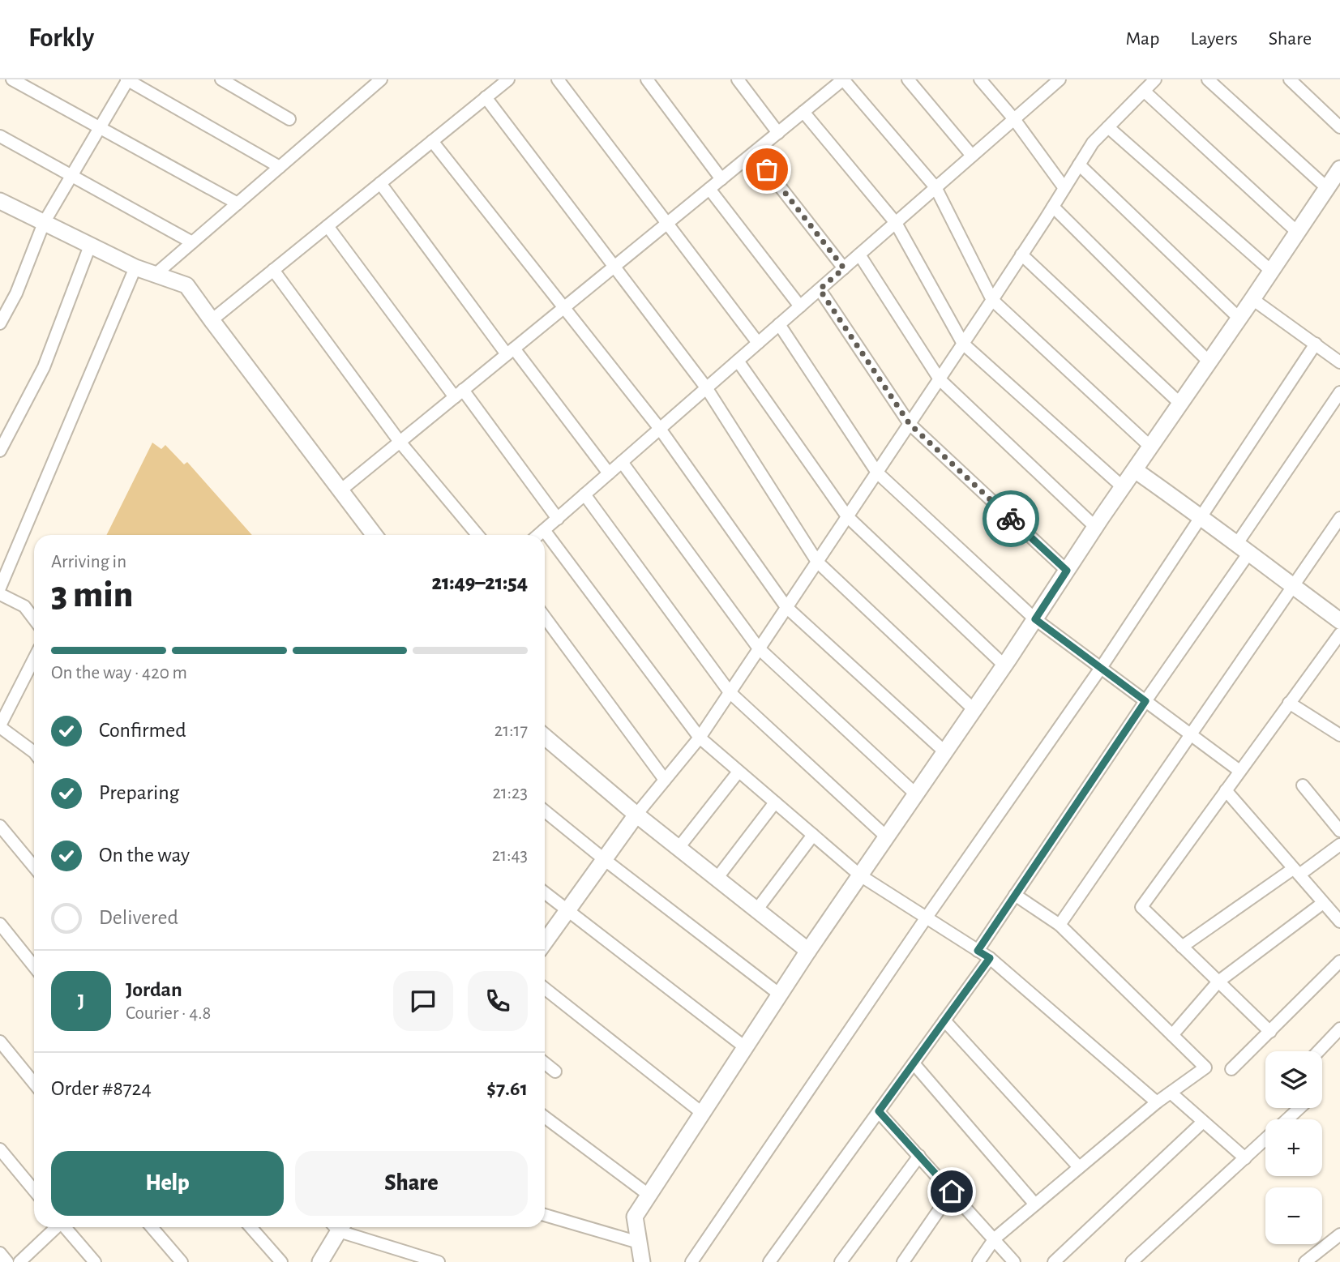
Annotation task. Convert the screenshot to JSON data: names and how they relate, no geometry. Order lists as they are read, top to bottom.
{
  "page": {
    "header": "Forkly",
    "nav": ["Map", "Layers", "Share"],
    "heading": ["3 min", "Arriving in", "21:49–21:54"],
    "panel": [
      "Jordan",
      "Courier · 4.8",
      "Order #8724",
      "$7.61"
    ],
    "bar": "On the way · 420 m",
    "list": [
      ["Confirmed", "21:17"],
      ["Preparing", "21:23"],
      ["On the way", "21:43"],
      "Delivered"
    ],
    "round": "J",
    "map_buttons": ["+", "−"],
    "buttons": ["Help", "Share"]
  }
}
